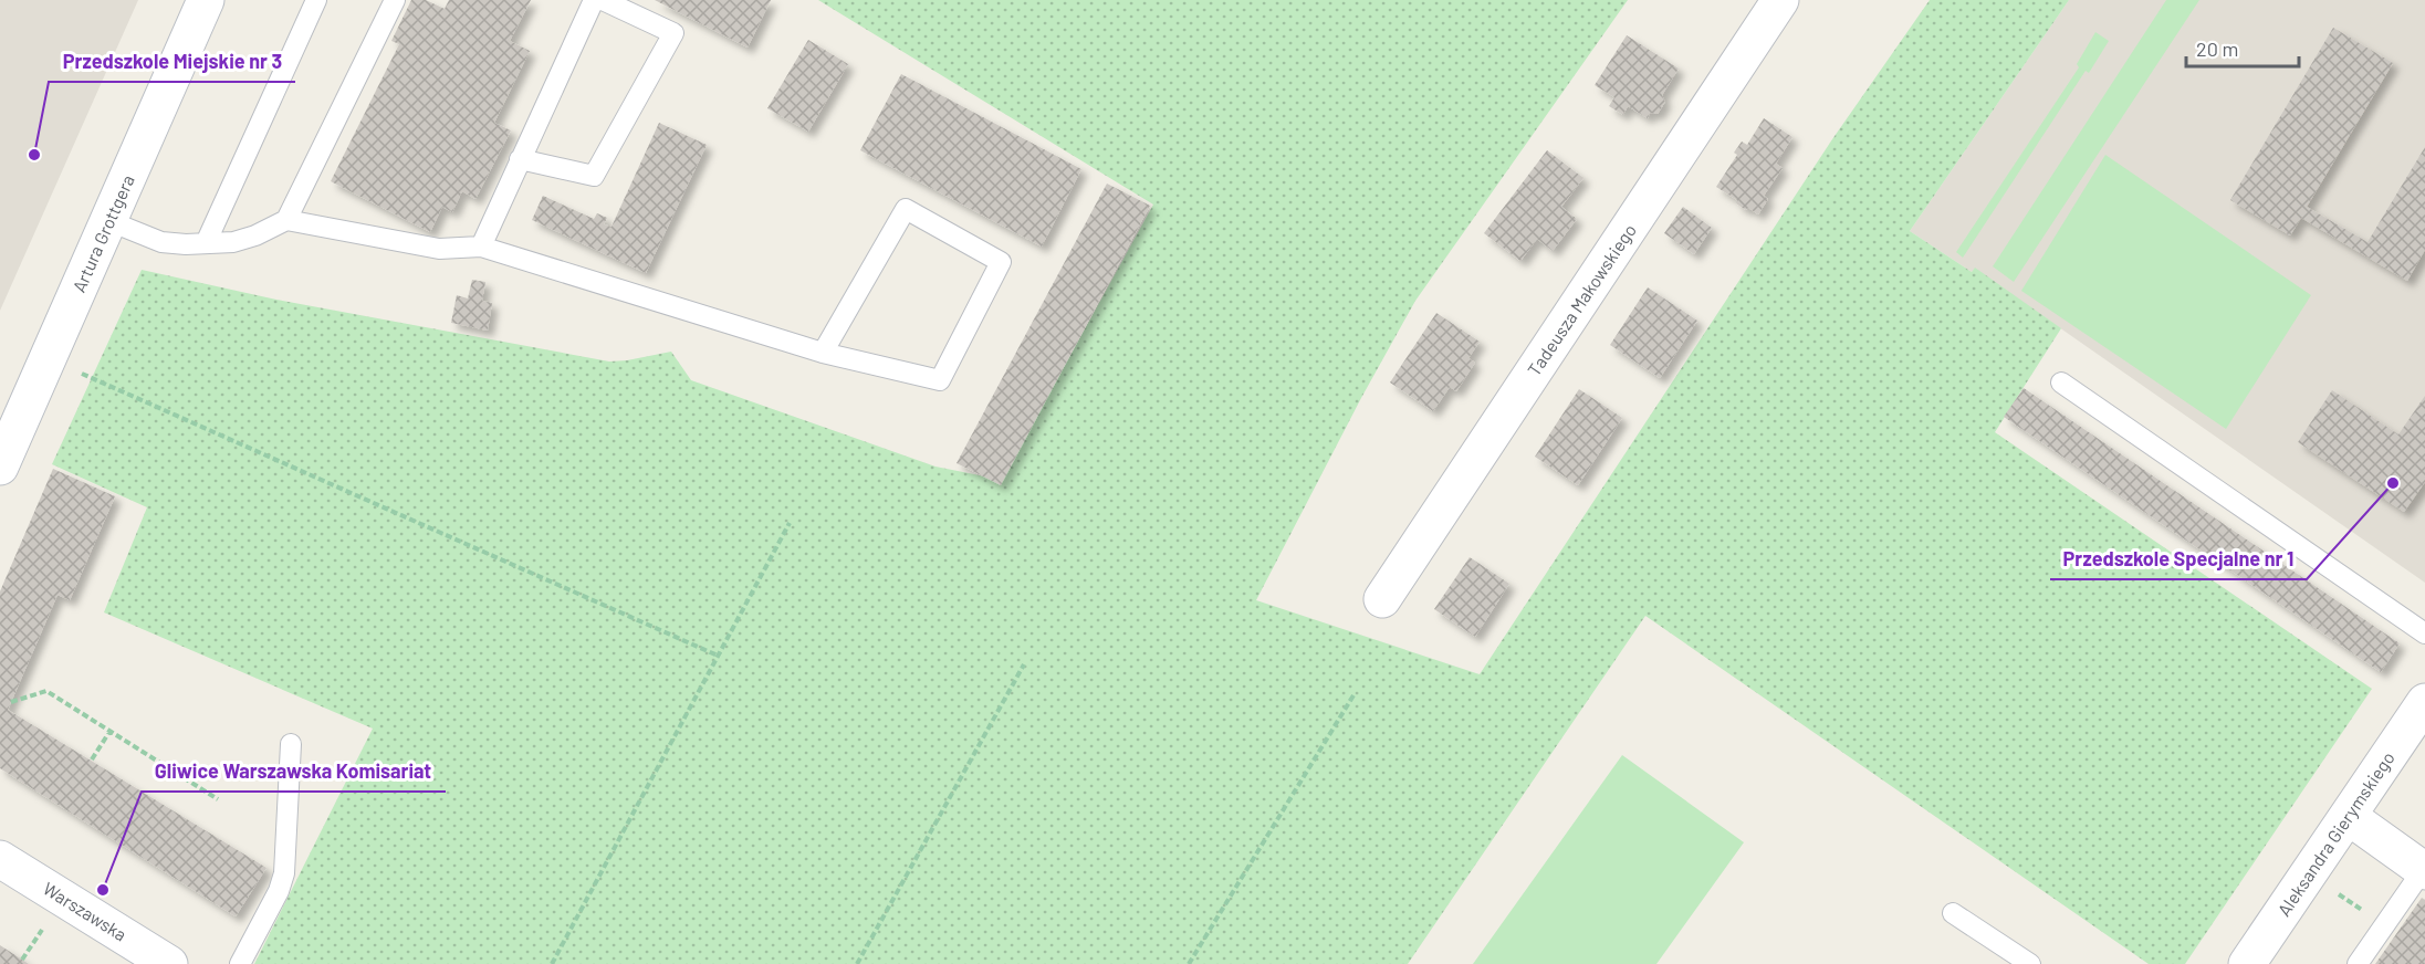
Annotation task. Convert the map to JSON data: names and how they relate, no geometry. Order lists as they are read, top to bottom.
{
  "streets": {
    "street": [
      "Artura Grottgera",
      "Tadeusza Makowskiego",
      "Aleksandra Gierymskiego",
      "Warszawska"
    ]
  },
  "places": ["Przedszkole Miejskie nr 3", "Przedszkole Specjalne nr 1", "Gliwice Warszawska Komisariat"],
  "scale_bar": "20 m"
}
